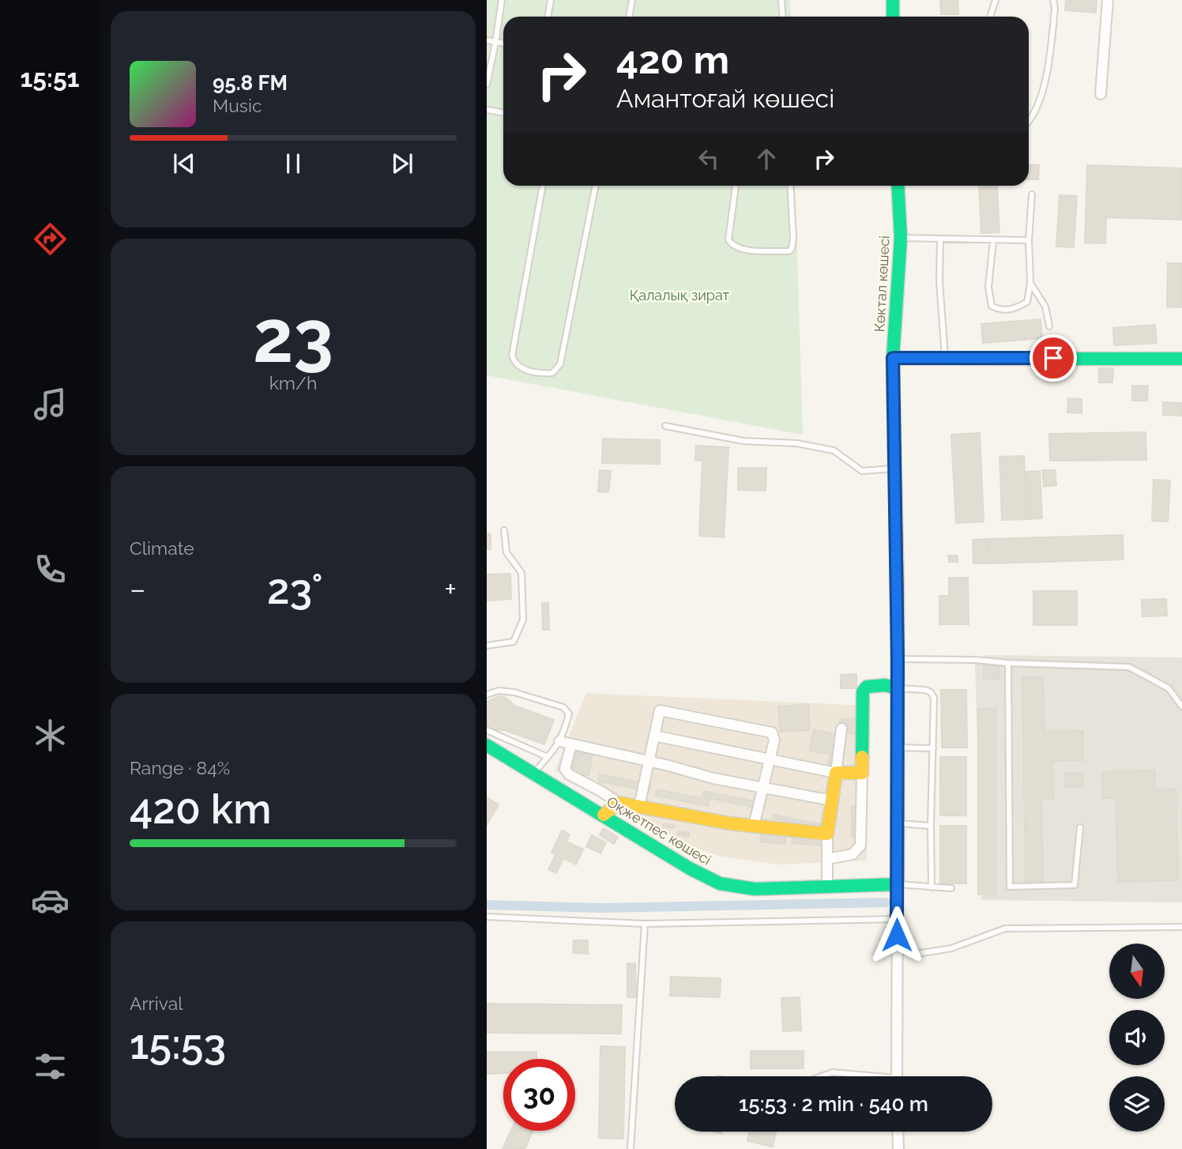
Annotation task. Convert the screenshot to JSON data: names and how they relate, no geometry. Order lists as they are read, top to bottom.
{
  "streets": {
    "street": ["Көктал көшесі", "Оқжетпес көшесі"]
  },
  "crossings": [
    ["Көктал көшесі", "Оқжетпес көшесі"]
  ],
  "parks": ["Қалалық зират"],
  "north": "bottom",
  "page": {
    "tabs": "15:51",
    "turn": ["420 m", "Амантоғай көшесі"],
    "song": ["95.8 FM", "Music"],
    "tile": [
      ["23", "km/h"],
      "Climate",
      ["Range · 84%", "420 km"],
      ["Arrival", "15:53"]
    ],
    "heat": ["−", "23°", "+"],
    "limit": "30",
    "trip": "15:53 · 2 min · 540 m"
  }
}
